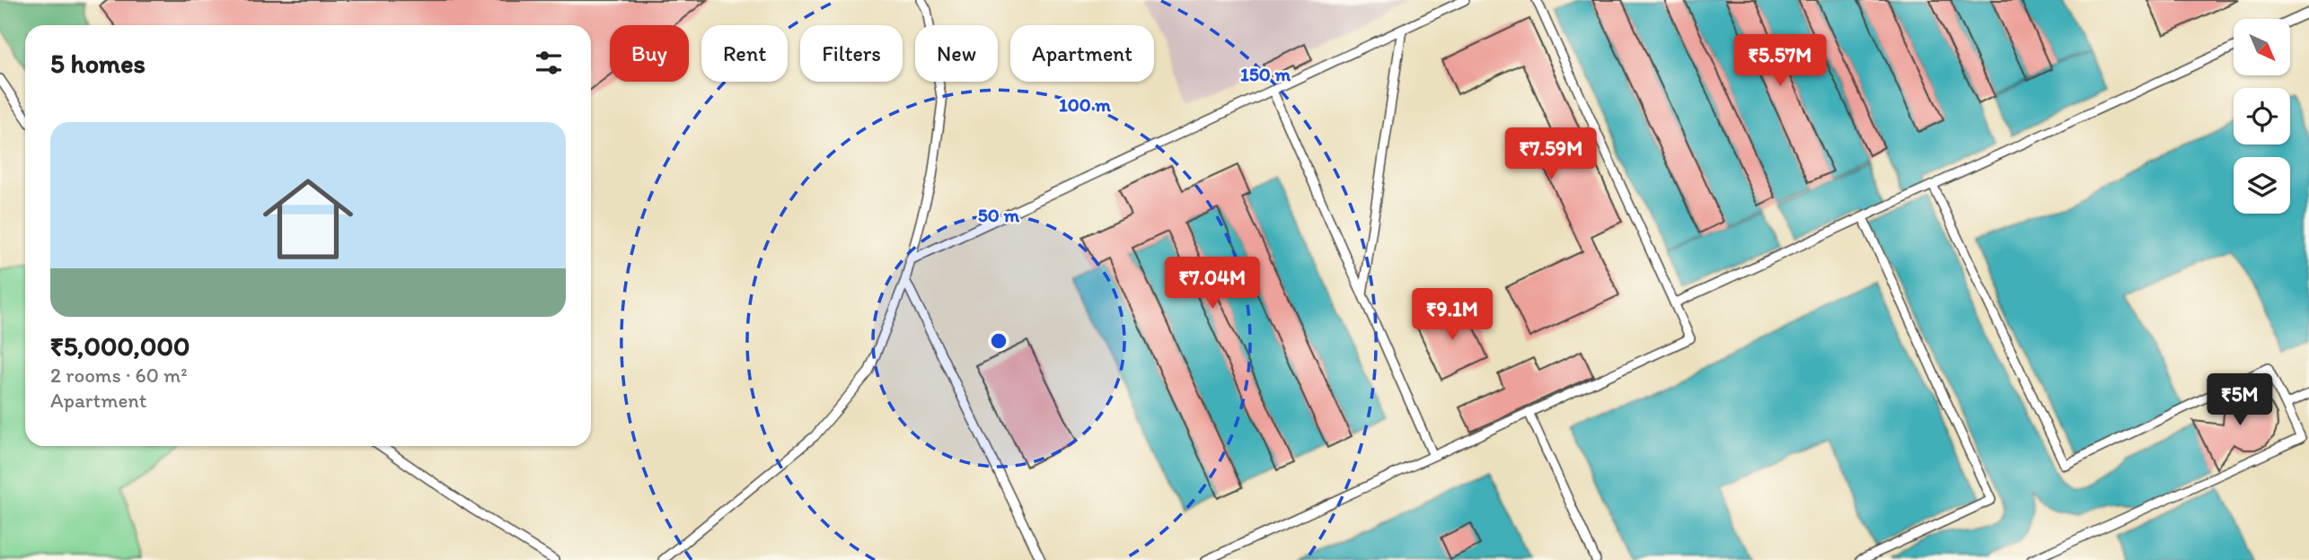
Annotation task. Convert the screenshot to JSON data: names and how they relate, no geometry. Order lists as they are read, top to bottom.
{
  "north": "bottom right",
  "page": {
    "chip": [
      "Buy",
      "Rent",
      "Filters",
      "New",
      "Apartment"
    ],
    "heading": "5 homes",
    "price": [
      "₹5.57M",
      "₹7.59M",
      "₹7.04M",
      "₹9.1M",
      "₹5M"
    ],
    "list": [
      {
        "name": "₹5,000,000",
        "note": "2 rooms · 60 m² · Apartment"
      }
    ]
  },
  "rings": ["150 m", "100 m", "50 m"]
}
